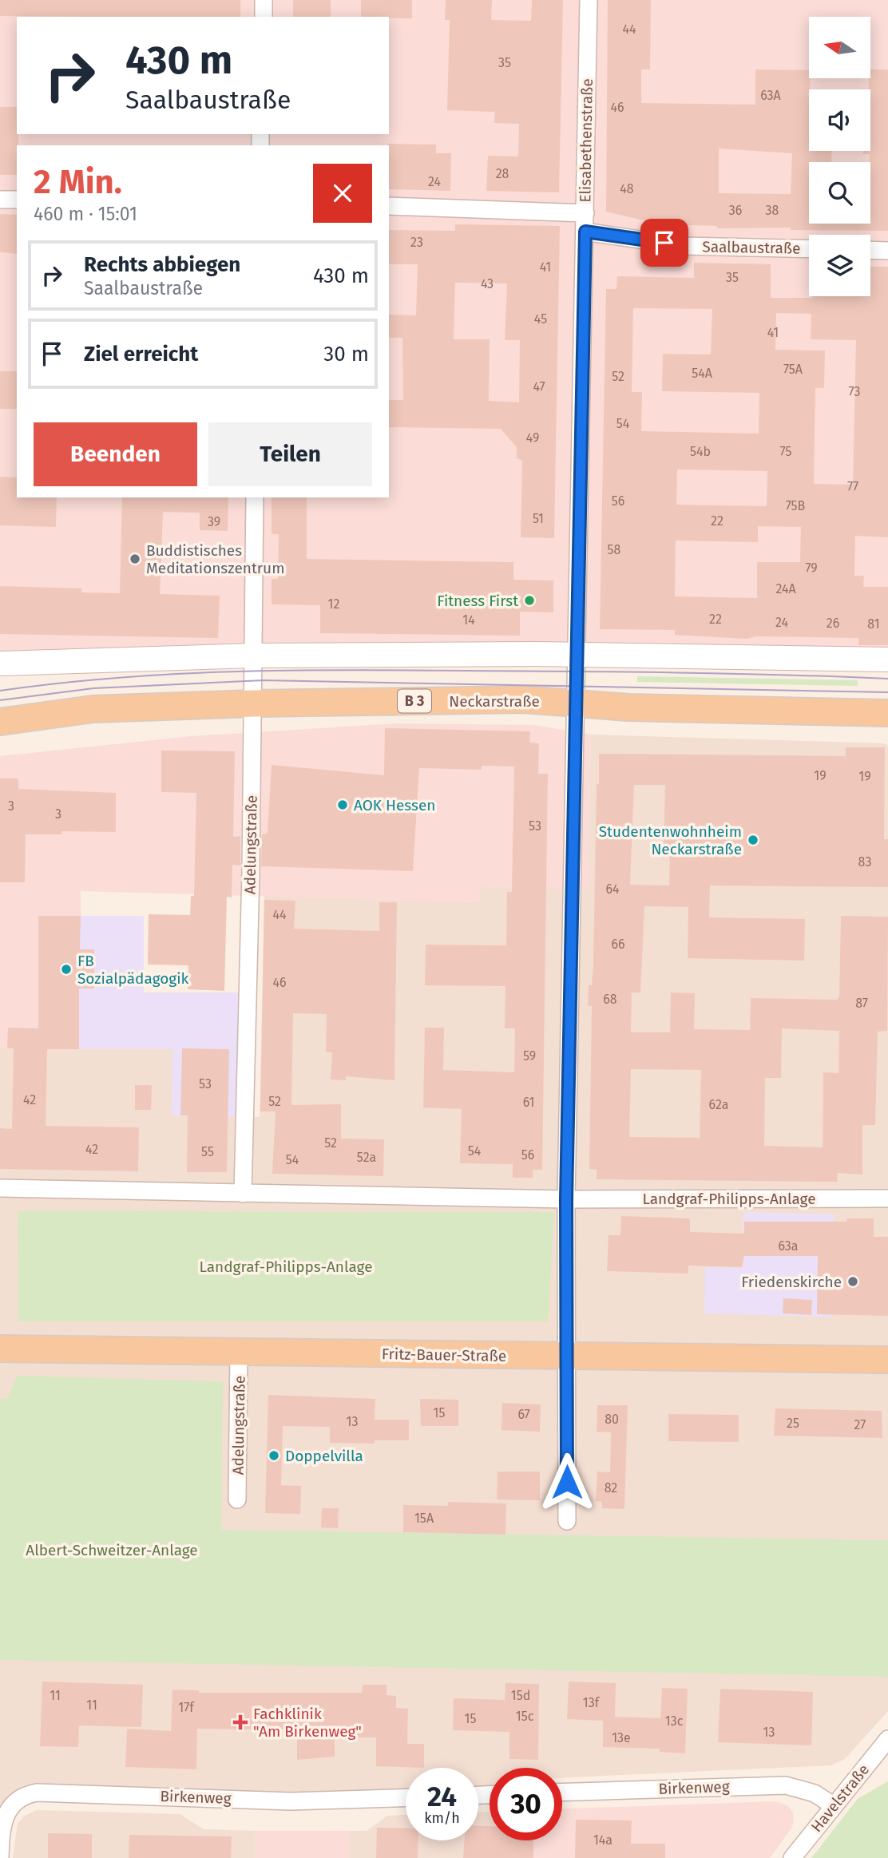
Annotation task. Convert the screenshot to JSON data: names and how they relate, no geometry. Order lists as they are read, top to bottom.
{
  "streets": {
    "main road": ["B 3", "Neckarstraße", "Fritz-Bauer-Straße"],
    "street": [
      "Elisabethenstraße",
      "Saalbaustraße",
      "Adelungstraße",
      "Landgraf-Philipps-Anlage",
      "Birkenweg",
      "Havelstraße"
    ]
  },
  "crossings": [
    ["Elisabethenstraße", "Saalbaustraße"],
    ["Elisabethenstraße", "Neckarstraße"],
    ["Elisabethenstraße", "Landgraf-Philipps-Anlage"],
    ["Elisabethenstraße", "Fritz-Bauer-Straße"],
    ["Neckarstraße", "Adelungstraße"],
    ["Adelungstraße", "Landgraf-Philipps-Anlage"],
    ["Adelungstraße", "Fritz-Bauer-Straße"],
    ["Birkenweg", "Havelstraße"]
  ],
  "parks": ["Landgraf-Philipps-Anlage", "Albert-Schweitzer-Anlage"],
  "places": {
    "other": [
      "Buddistisches Meditationszentrum",
      "Fitness First",
      "AOK Hessen",
      "Studentenwohnheim Neckarstraße",
      "FB Sozialpädagogik",
      "Friedenskirche",
      "Doppelvilla"
    ],
    "health": ["Fachklinik \"Am Birkenweg\""]
  },
  "house_numbers": [
    "44",
    "35",
    "63A",
    "46",
    "28",
    "24",
    "48",
    "36",
    "38",
    "23",
    "41",
    "35",
    "43",
    "45",
    "41",
    "75A",
    "54A",
    "52",
    "47",
    "73",
    "54",
    "49",
    "54b",
    "75",
    "77",
    "56",
    "75B",
    "51",
    "22",
    "39",
    "58",
    "79",
    "24A",
    "12",
    "22",
    "14",
    "24",
    "26",
    "81",
    "19",
    "19",
    "3",
    "3",
    "53",
    "83",
    "64",
    "44",
    "66",
    "46",
    "68",
    "87",
    "59",
    "53",
    "42",
    "52",
    "61",
    "62a",
    "52",
    "42",
    "54",
    "55",
    "56",
    "52a",
    "54",
    "63a",
    "15",
    "67",
    "80",
    "13",
    "25",
    "27",
    "82",
    "15A",
    "11",
    "15d",
    "13f",
    "11",
    "17f",
    "15c",
    "15",
    "13c",
    "13",
    "13e",
    "14a"
  ],
  "north": "left",
  "page": {
    "turn": ["430 m", "Saalbaustraße"],
    "heading": ["2 Min.", "460 m · 15:01"],
    "list": [
      {
        "name": "Rechts abbiegen",
        "note": "Saalbaustraße",
        "value": "430 m"
      },
      {
        "name": "Ziel erreicht",
        "value": "30 m"
      }
    ],
    "buttons": ["Beenden", "Teilen"],
    "speed": "24 km/h",
    "limit": "30"
  }
}
